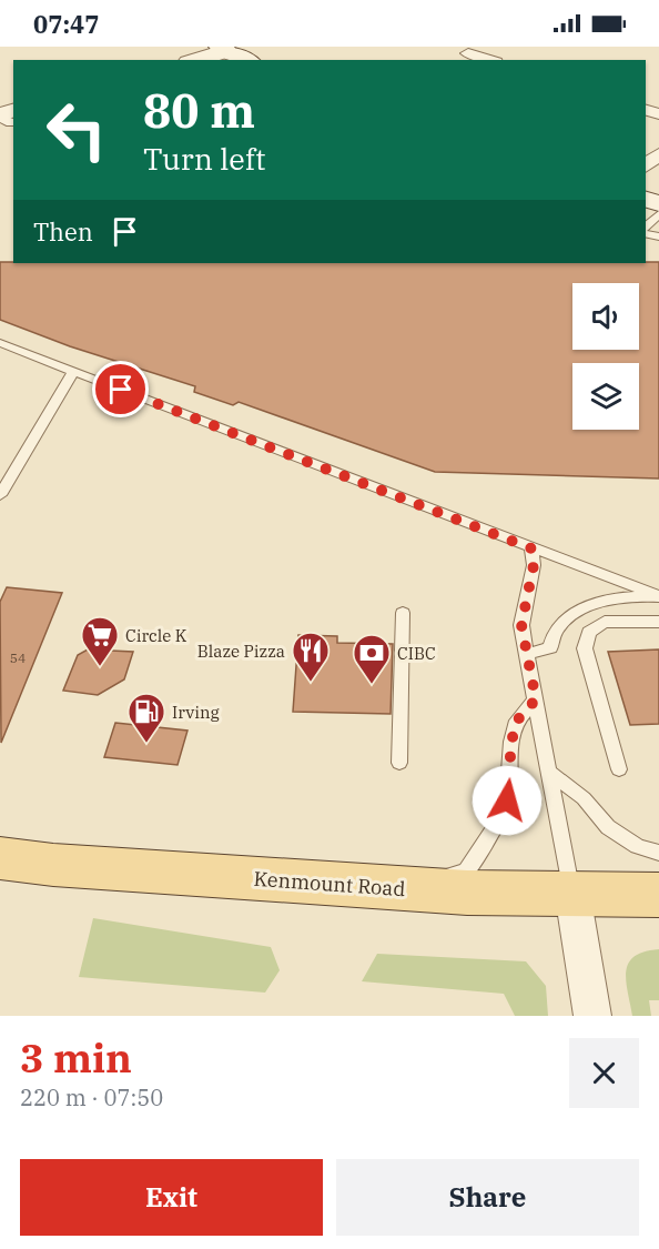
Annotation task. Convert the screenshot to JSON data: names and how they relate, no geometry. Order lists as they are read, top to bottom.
{
  "streets": {
    "main road": ["Kenmount Road"]
  },
  "places": {
    "supermarket": ["Circle K"],
    "restaurant": ["Blaze Pizza"],
    "bank": ["CIBC"],
    "fuel station": ["Irving"]
  },
  "house_numbers": ["54"],
  "page": {
    "status": "07:47",
    "turn": ["80 m", "Turn left"],
    "then": "Then",
    "heading": ["3 min", "220 m · 07:50"],
    "buttons": ["Exit", "Share"]
  }
}
